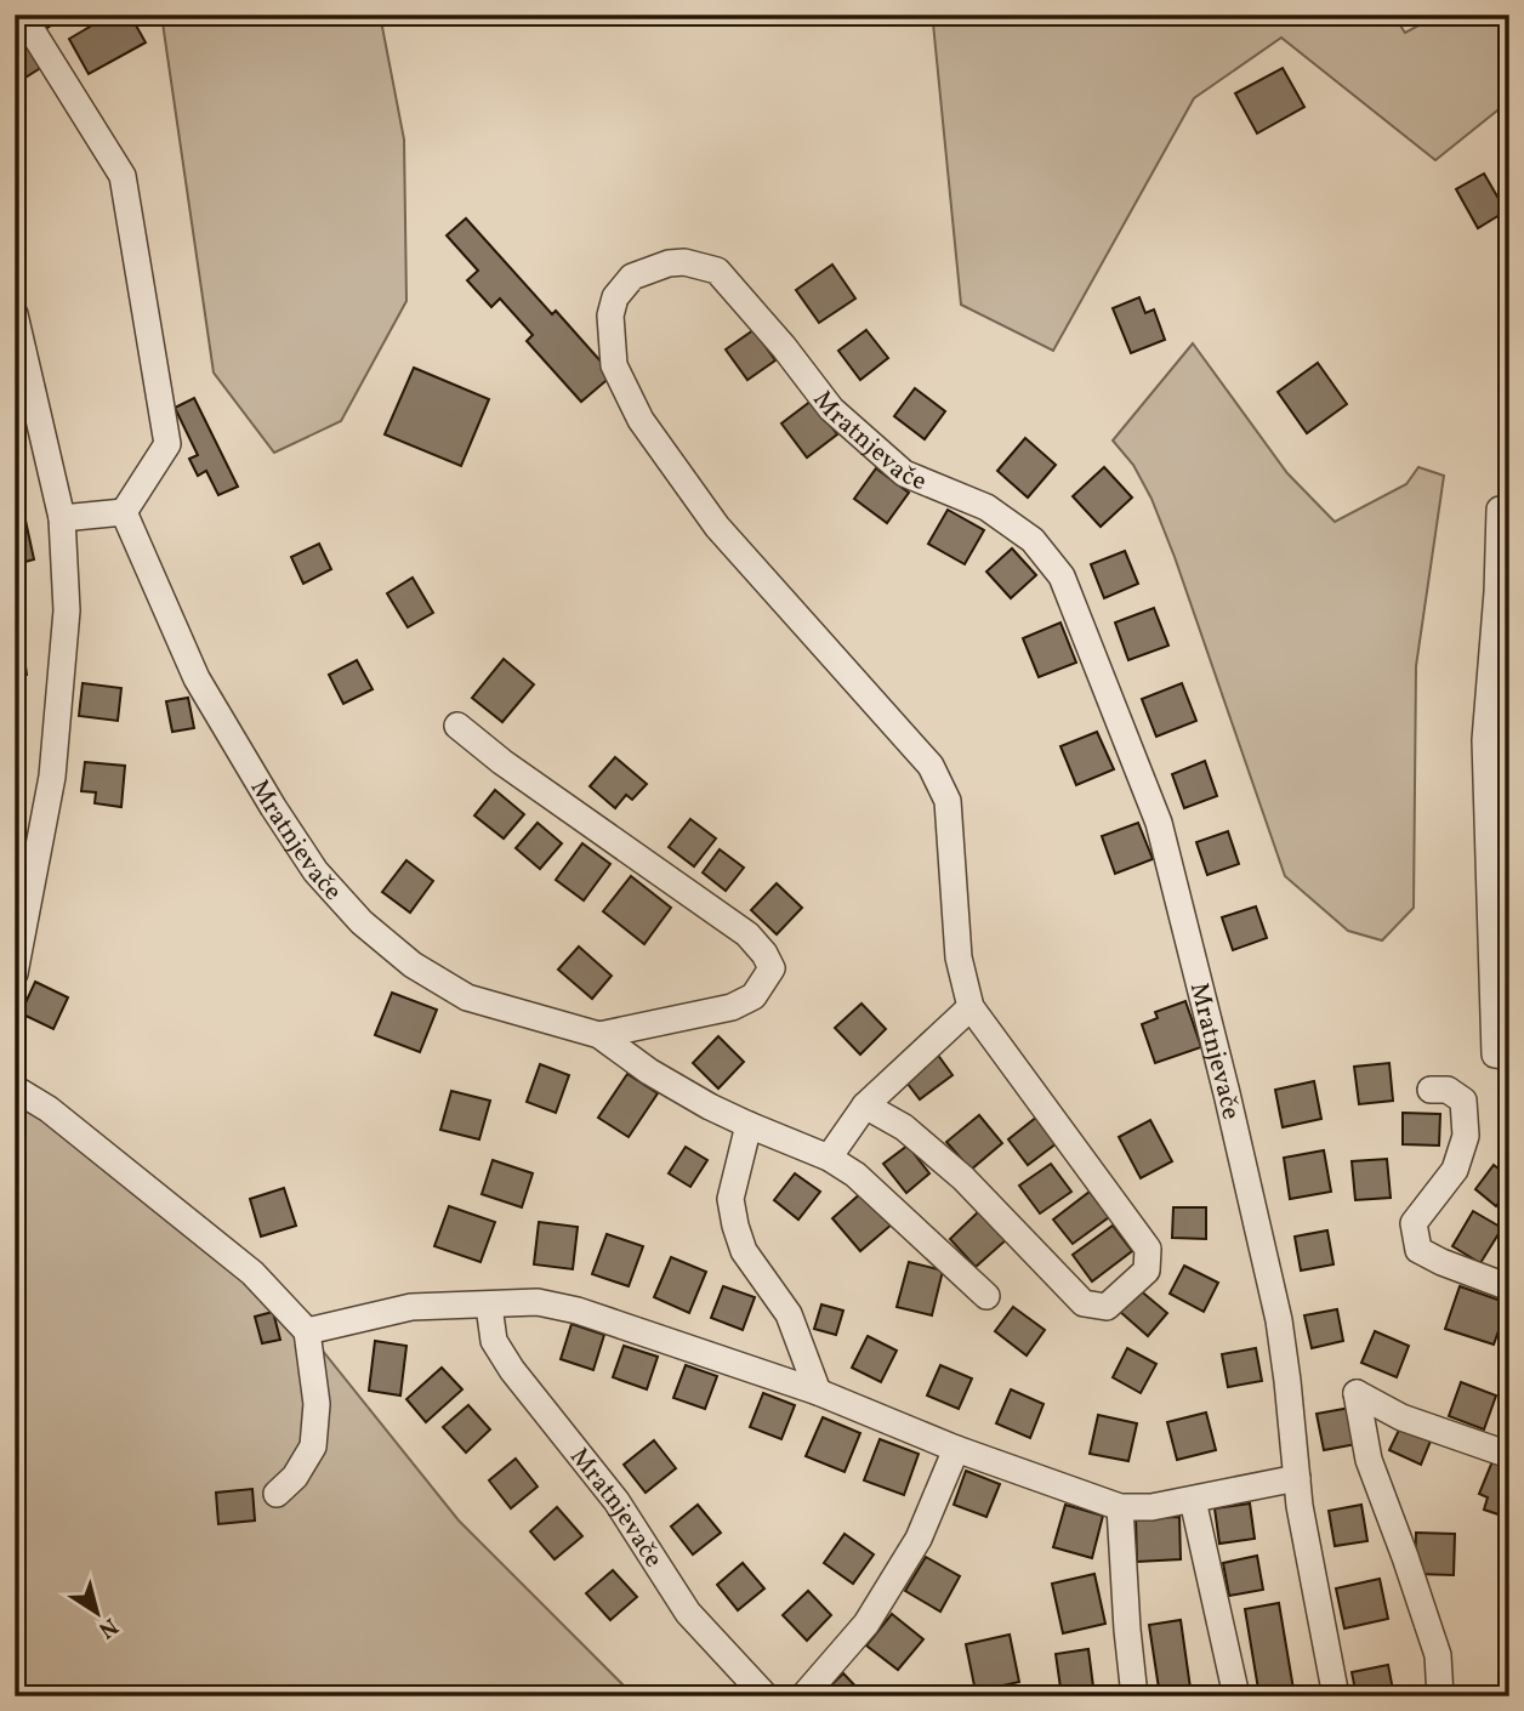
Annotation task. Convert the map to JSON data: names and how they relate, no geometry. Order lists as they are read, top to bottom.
{
  "streets": {
    "street": ["Mratnjevače"]
  },
  "north": "bottom right"
}
